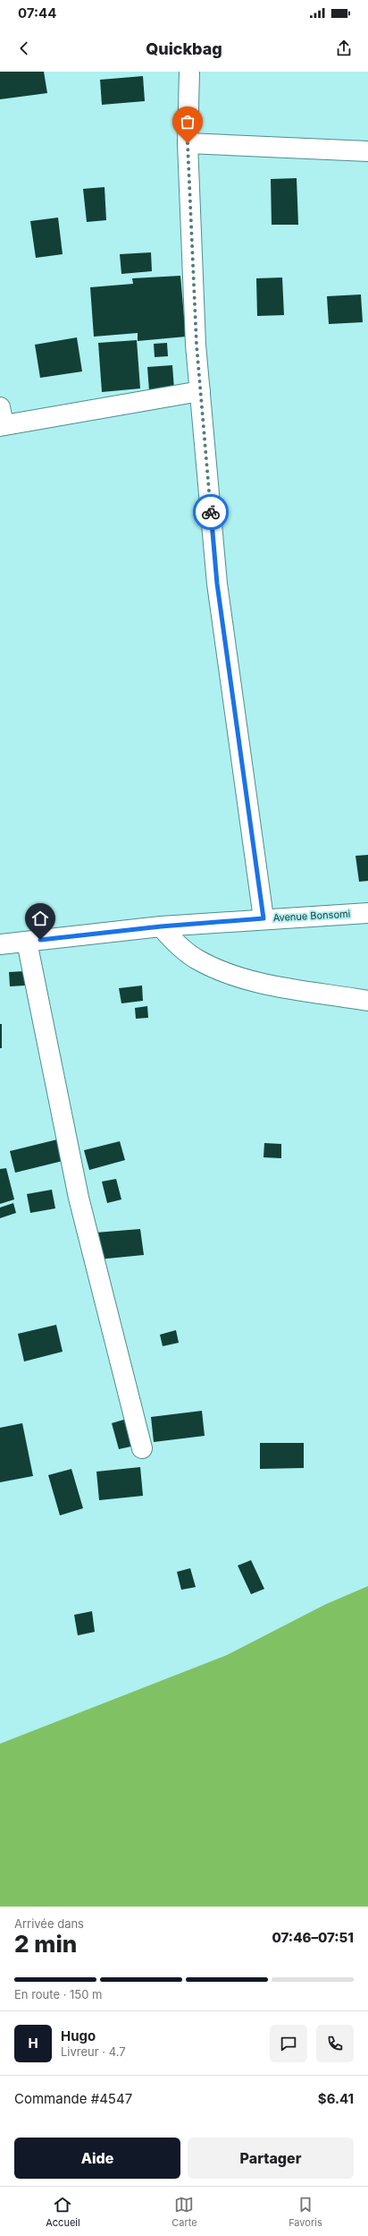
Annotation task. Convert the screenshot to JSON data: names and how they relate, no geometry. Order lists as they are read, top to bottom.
{
  "streets": {
    "street": ["Avenue Bonsomi"]
  },
  "page": {
    "status": "07:44",
    "header": "Quickbag",
    "heading": ["2 min", "Arrivée dans", "07:46–07:51"],
    "panel": [
      "Hugo",
      "Livreur · 4.7",
      "Commande #4547",
      "$6.41"
    ],
    "bar": "En route · 150 m",
    "round": "H",
    "buttons": ["Aide", "Partager"],
    "tabs": ["Accueil", "Carte", "Favoris"]
  }
}
